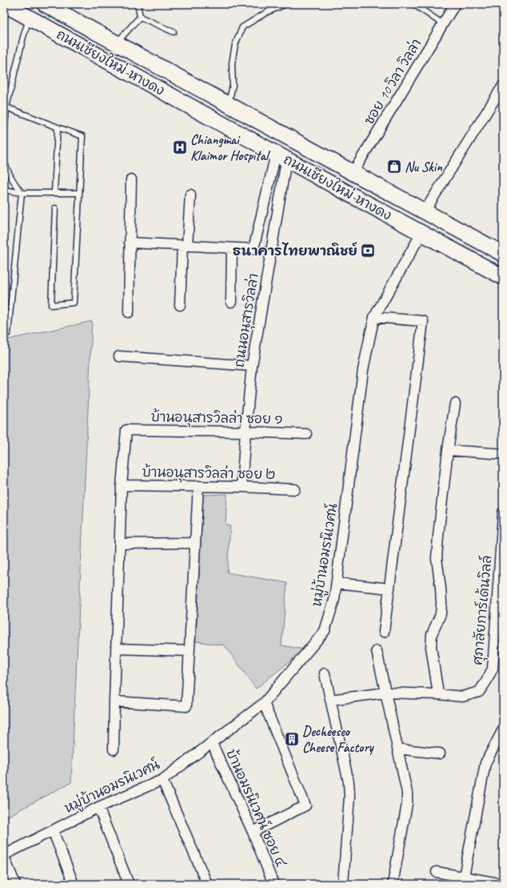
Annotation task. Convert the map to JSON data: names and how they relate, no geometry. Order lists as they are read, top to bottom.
{
  "streets": {
    "main road": ["ถนนเชียงใหม่-หางดง"],
    "street": [
      "ซอย 10 วิลา วิลล่า",
      "ถนนอนุสารวิลล่า",
      "บ้านอนุสารวิลล่า ซอย ๑",
      "บ้านอนุสารวิลล่า ซอย ๒",
      "หมู่บ้านอมรนิเวศน์",
      "ศุภาลัยการ์เด้นวิลล์",
      "บ้านอมรนิเวศน์ ซอย ๔"
    ]
  },
  "crossings": [
    ["ถนนเชียงใหม่-หางดง", "ซอย 10 วิลา วิลล่า"],
    ["ถนนเชียงใหม่-หางดง", "ถนนอนุสารวิลล่า"],
    ["ถนนเชียงใหม่-หางดง", "หมู่บ้านอมรนิเวศน์"],
    ["ถนนอนุสารวิลล่า", "บ้านอนุสารวิลล่า ซอย ๑"],
    ["ถนนอนุสารวิลล่า", "บ้านอนุสารวิลล่า ซอย ๒"],
    ["บ้านอนุสารวิลล่า ซอย ๑", "บ้านอนุสารวิลล่า ซอย ๒"],
    ["หมู่บ้านอมรนิเวศน์", "บ้านอมรนิเวศน์ ซอย ๔"]
  ],
  "places": {
    "hospital": ["Chiangmai Klaimor Hospital"],
    "shop": ["Nu Skin"],
    "bank": ["ธนาคารไทยพาณิชย์"],
    "building": ["Decheeseo Cheese Factory"]
  }
}
